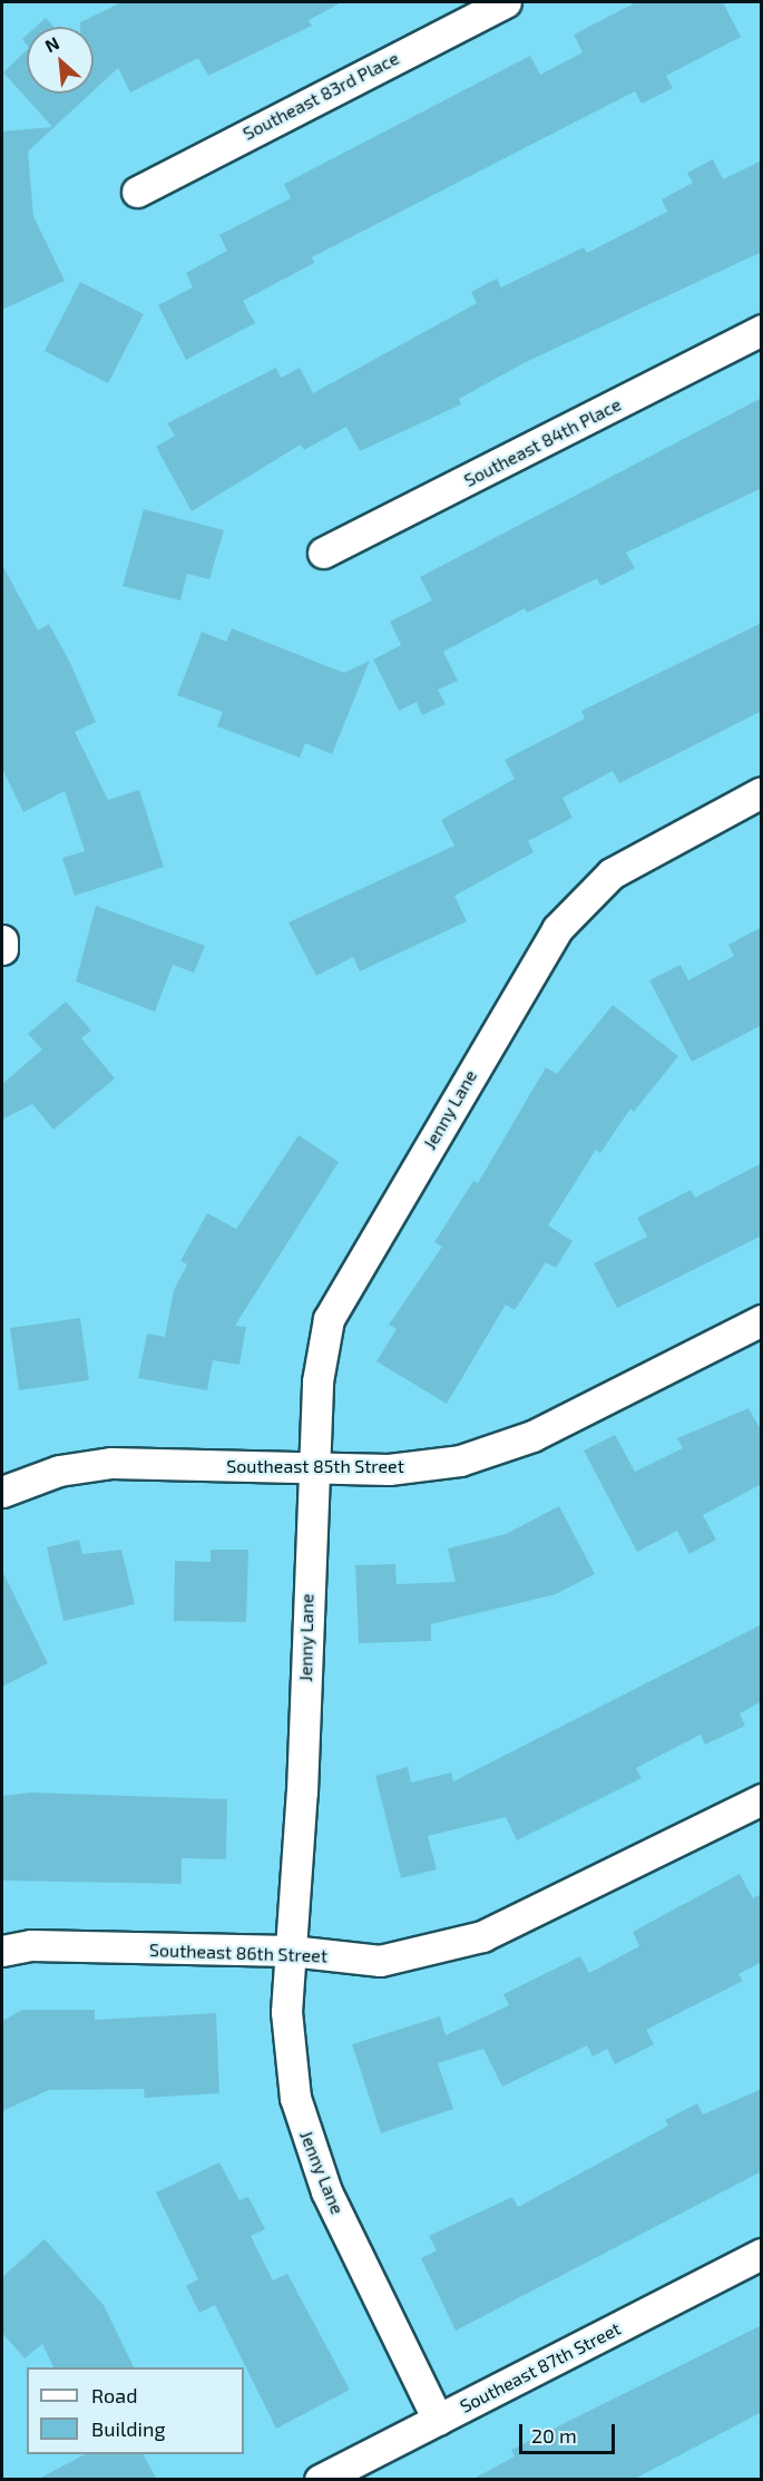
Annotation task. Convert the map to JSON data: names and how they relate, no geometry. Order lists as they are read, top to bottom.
{
  "streets": {
    "street": [
      "Southeast 83rd Place",
      "Southeast 84th Place",
      "Jenny Lane",
      "Southeast 85th Street",
      "Southeast 86th Street",
      "Southeast 87th Street"
    ]
  },
  "crossings": [
    ["Jenny Lane", "Southeast 85th Street"],
    ["Jenny Lane", "Southeast 86th Street"],
    ["Jenny Lane", "Southeast 87th Street"]
  ],
  "legend": ["Road", "Building"],
  "scale_bar": "20 m",
  "north": "top left"
}
